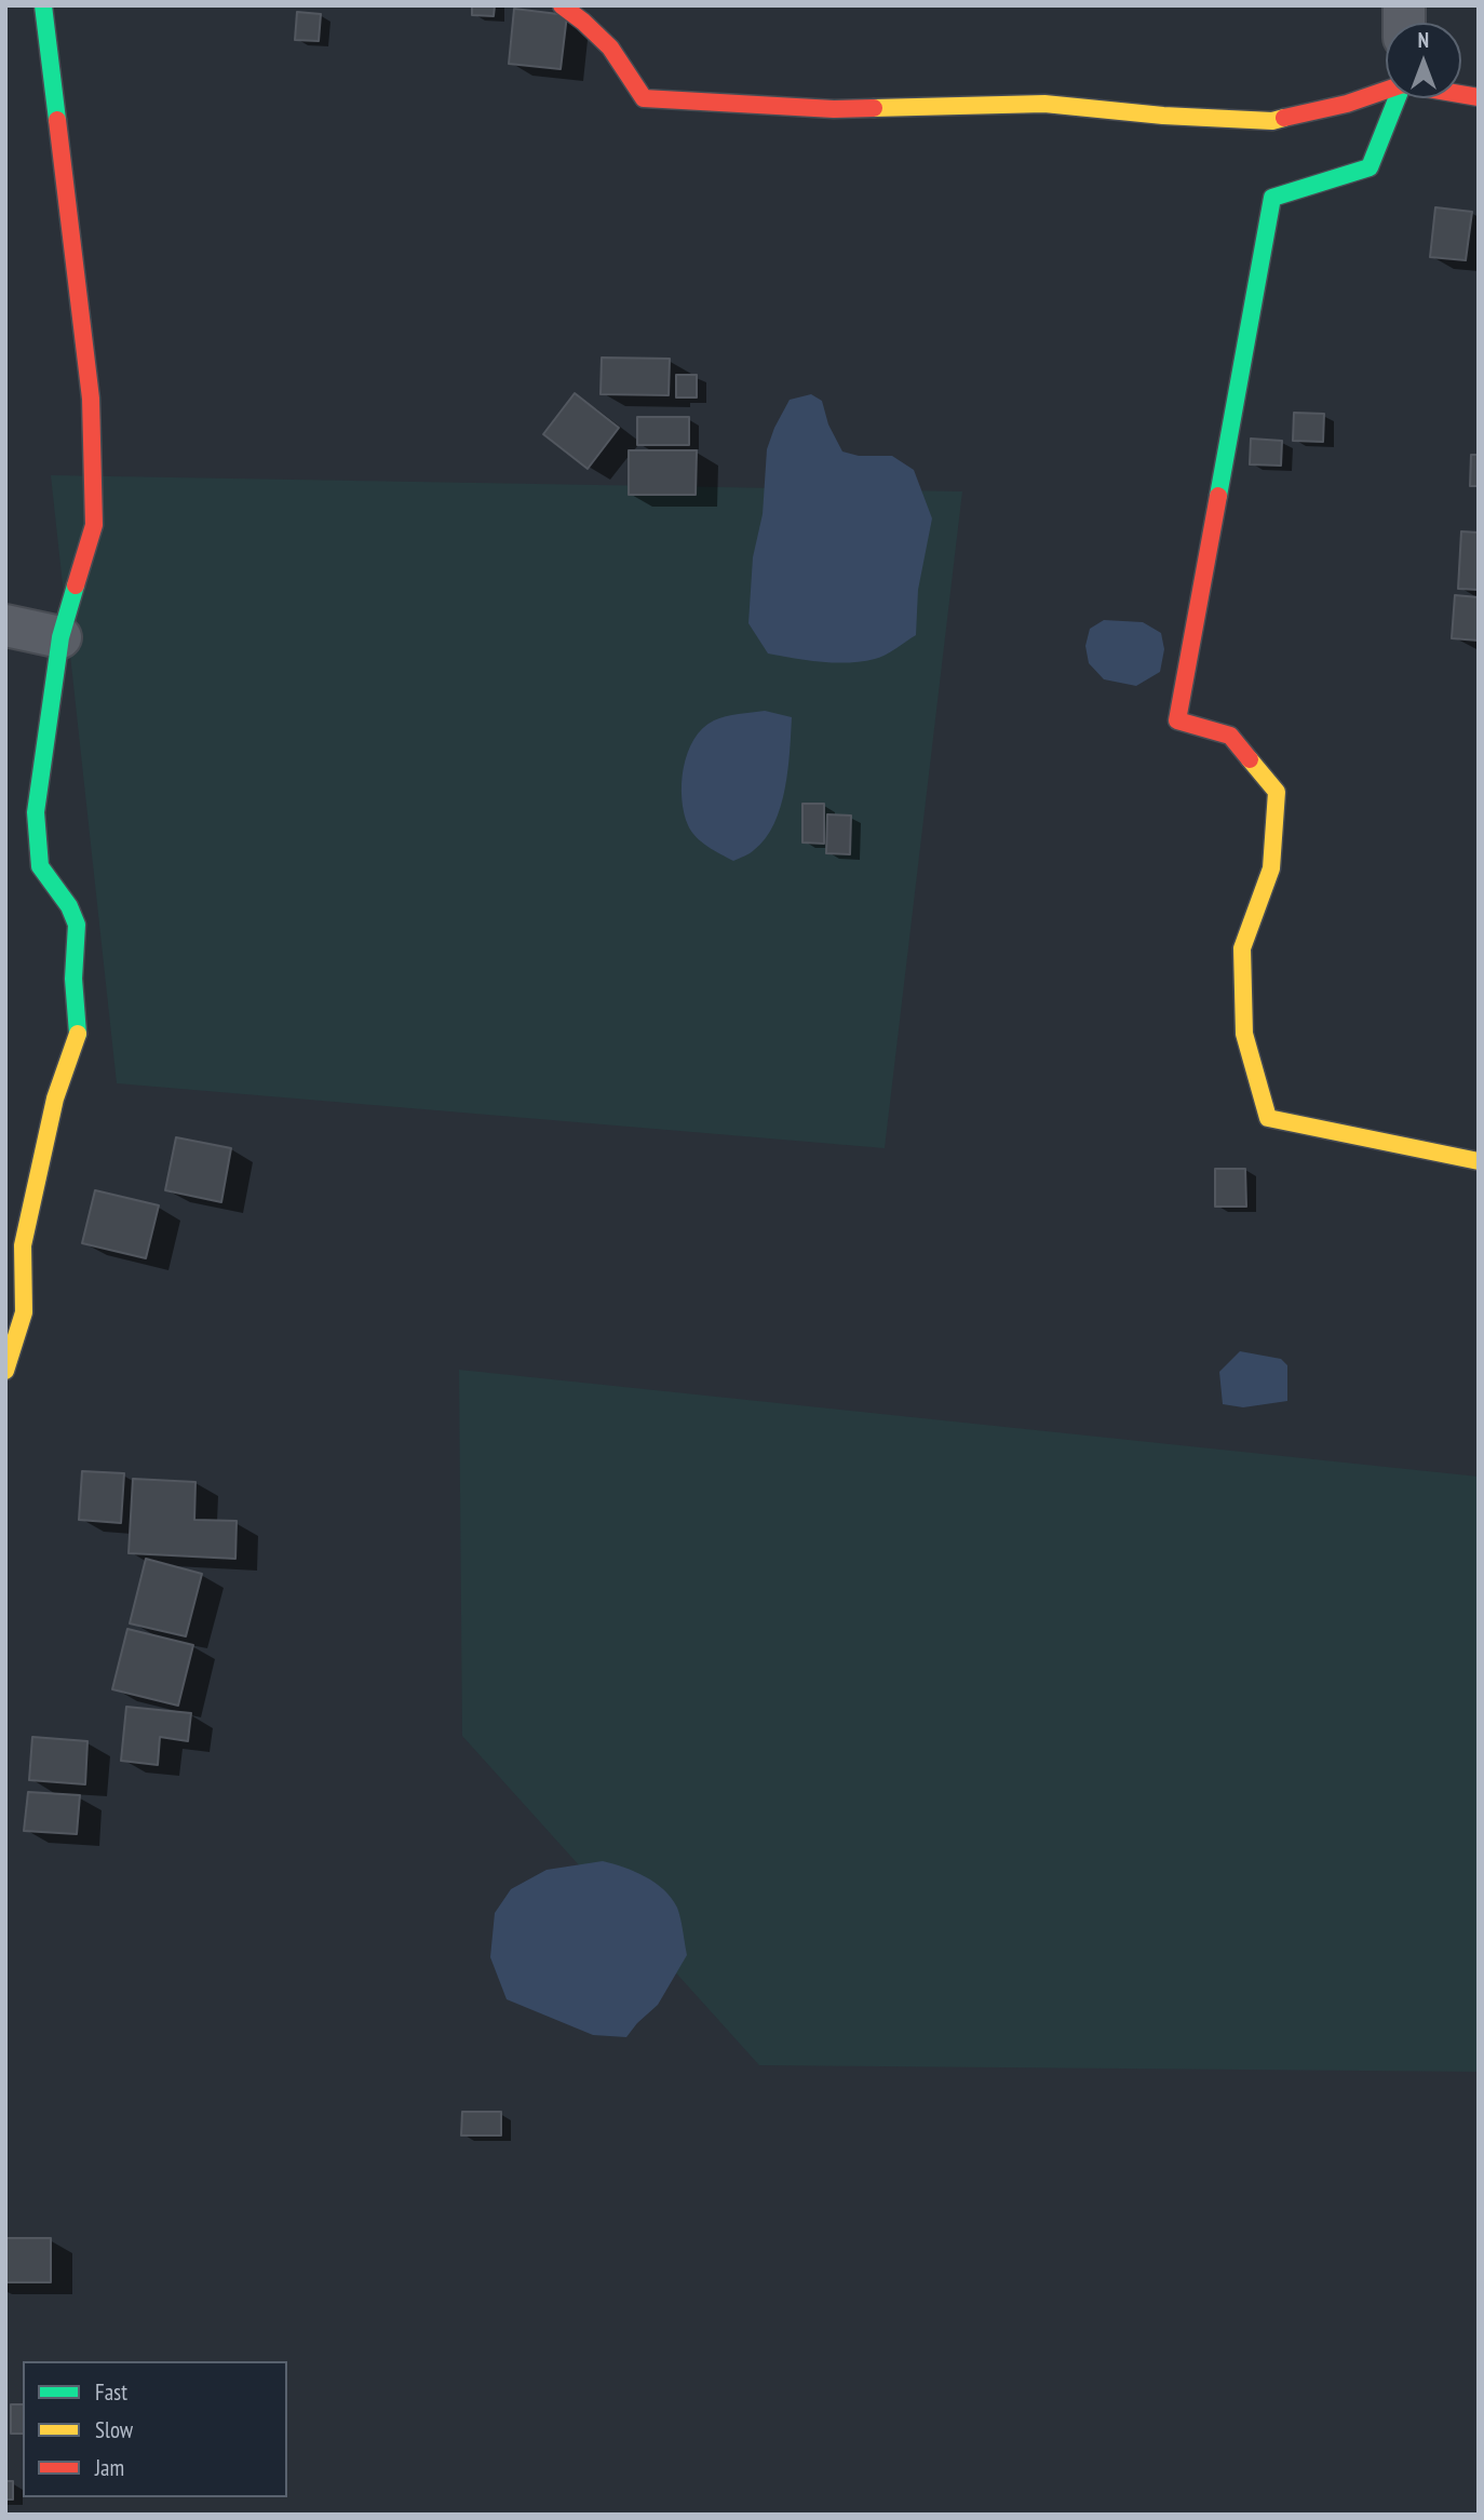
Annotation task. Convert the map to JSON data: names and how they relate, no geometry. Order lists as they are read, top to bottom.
{
  "legend": ["Fast", "Slow", "Jam"],
  "north": "top"
}
